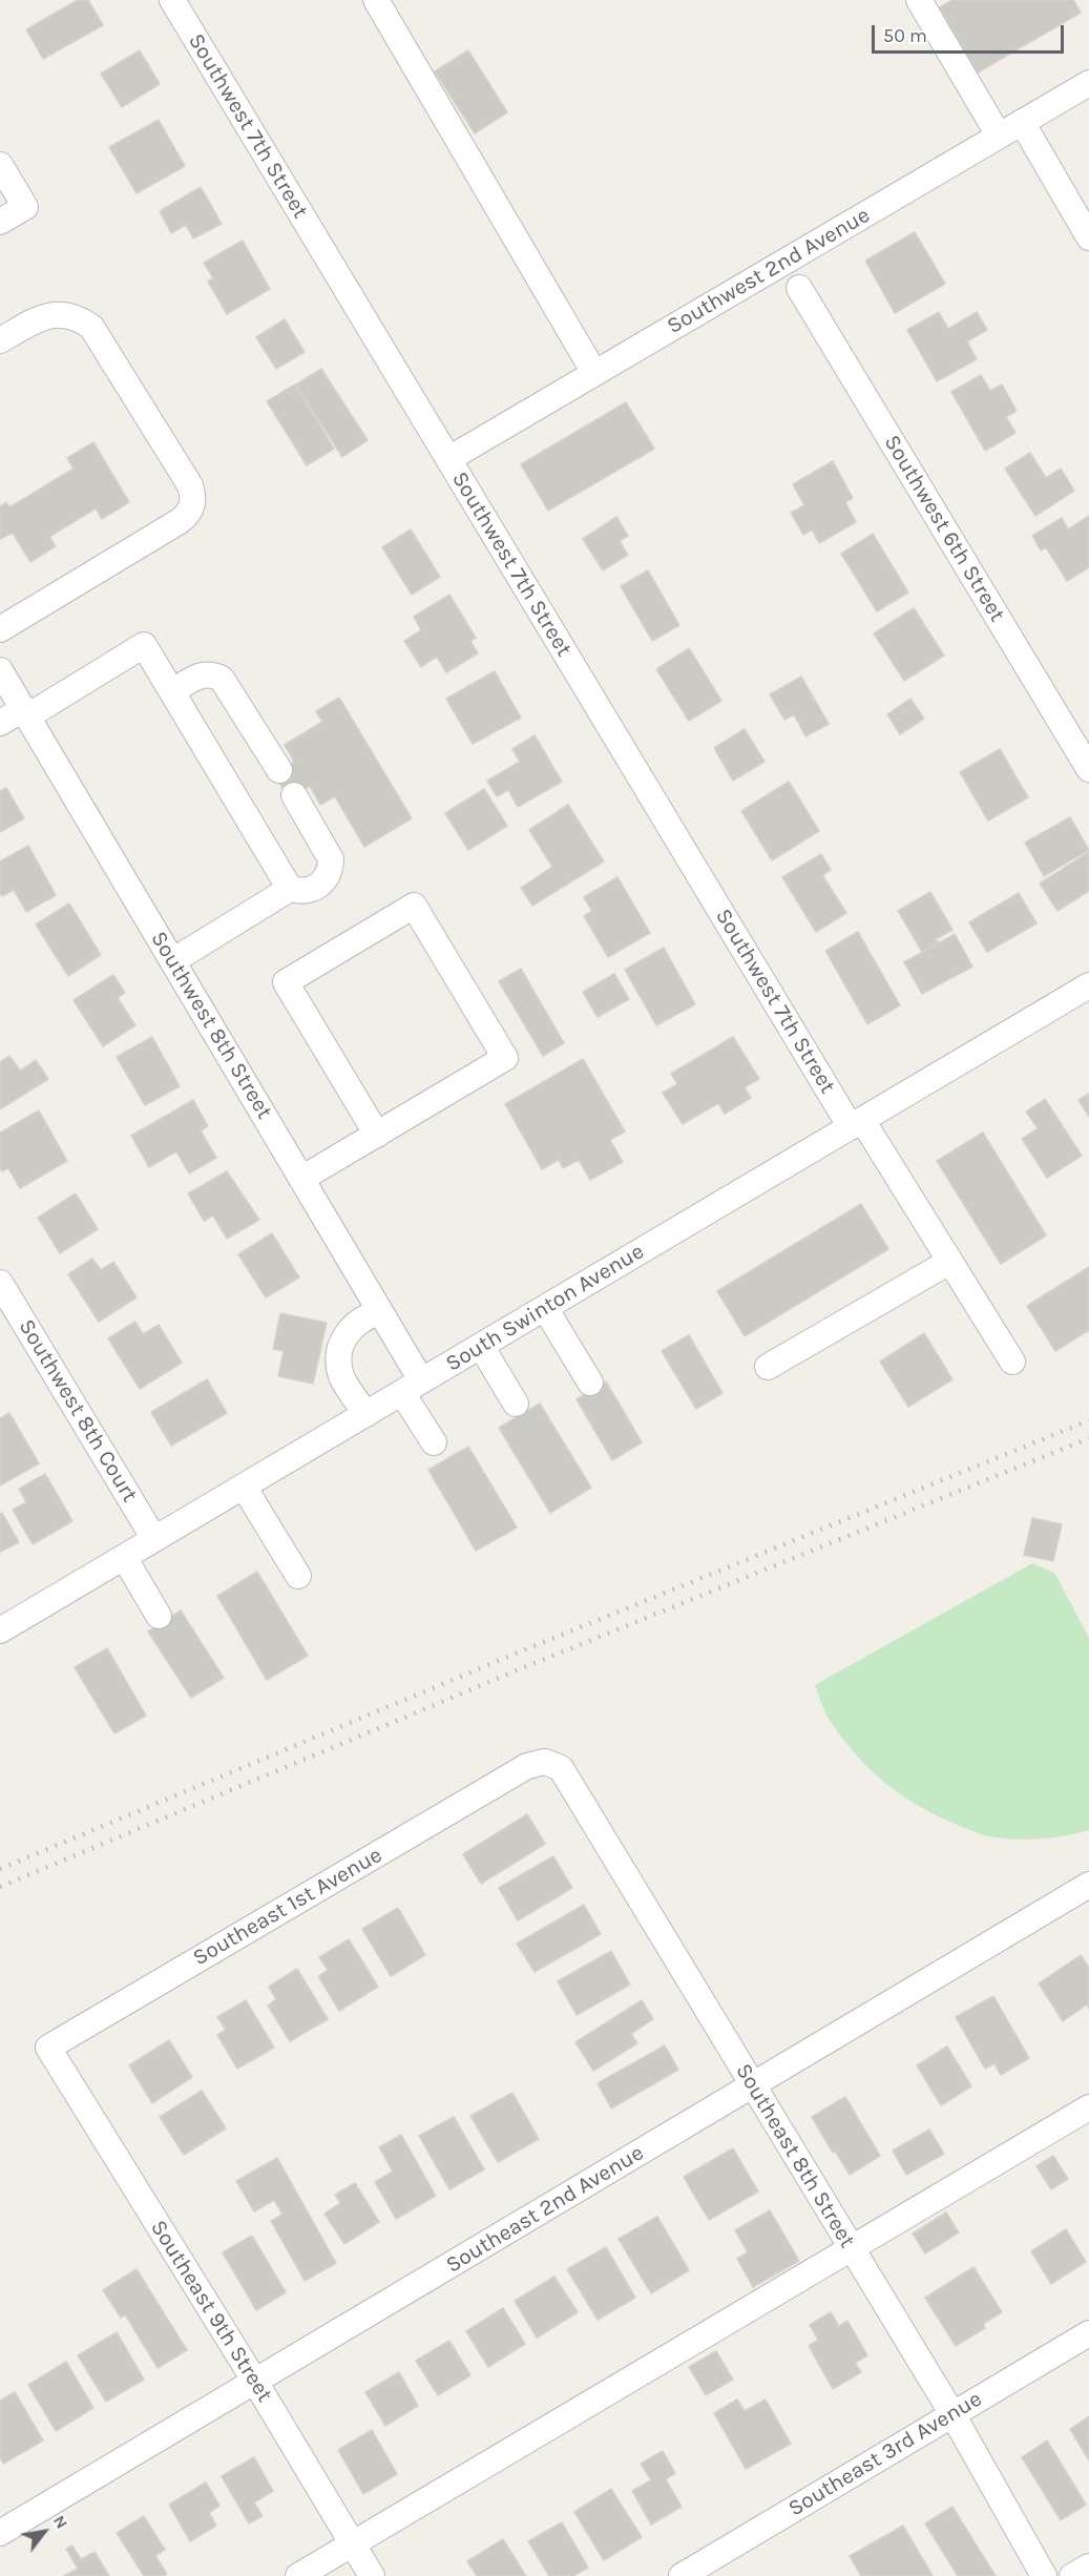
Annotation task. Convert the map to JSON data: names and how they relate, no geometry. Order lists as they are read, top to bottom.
{
  "streets": {
    "street": [
      "Southwest 7th Street",
      "Southwest 2nd Avenue",
      "Southwest 6th Street",
      "Southwest 8th Street",
      "South Swinton Avenue",
      "Southwest 8th Court",
      "Southeast 1st Avenue",
      "Southeast 8th Street",
      "Southeast 2nd Avenue",
      "Southeast 9th Street",
      "Southeast 3rd Avenue"
    ]
  },
  "crossings": [
    ["Southwest 7th Street", "Southwest 2nd Avenue"],
    ["Southwest 7th Street", "South Swinton Avenue"],
    ["Southwest 8th Street", "South Swinton Avenue"],
    ["South Swinton Avenue", "Southwest 8th Court"],
    ["Southeast 1st Avenue", "Southeast 8th Street"],
    ["Southeast 1st Avenue", "Southeast 9th Street"],
    ["Southeast 8th Street", "Southeast 2nd Avenue"],
    ["Southeast 8th Street", "Southeast 3rd Avenue"],
    ["Southeast 2nd Avenue", "Southeast 9th Street"]
  ],
  "scale_bar": "50 m",
  "north": "top right"
}
